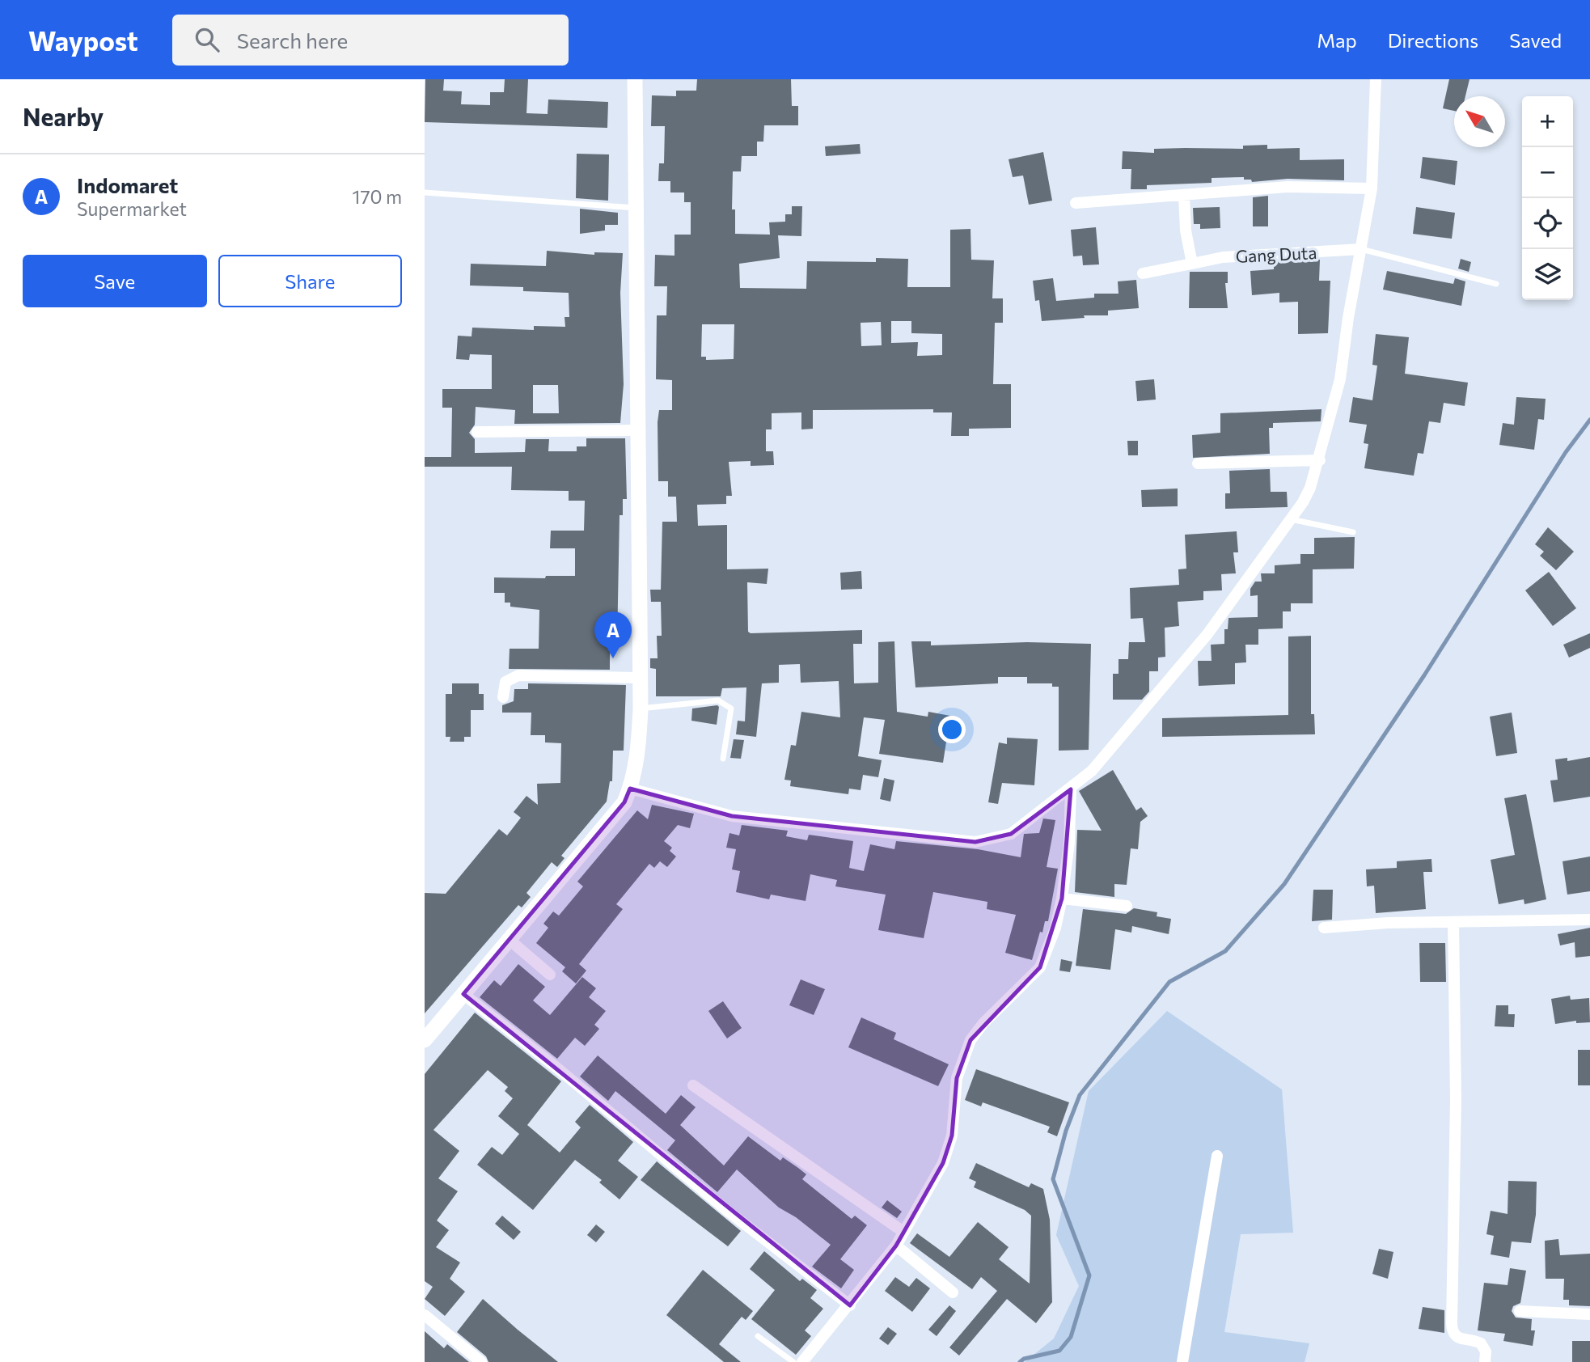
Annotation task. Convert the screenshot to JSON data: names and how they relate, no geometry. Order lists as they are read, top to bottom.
{
  "streets": {
    "street": ["Gang Duta"]
  },
  "north": "top left",
  "page": {
    "header": "Waypost",
    "search": "Search here",
    "nav": ["Map", "Directions", "Saved"],
    "heading": "Nearby",
    "map_buttons": ["+", "−"],
    "list": [
      {
        "mark": "A",
        "name": "Indomaret",
        "note": "Supermarket",
        "value": "170 m"
      }
    ],
    "buttons": ["Save", "Share"],
    "pins": "A"
  }
}
